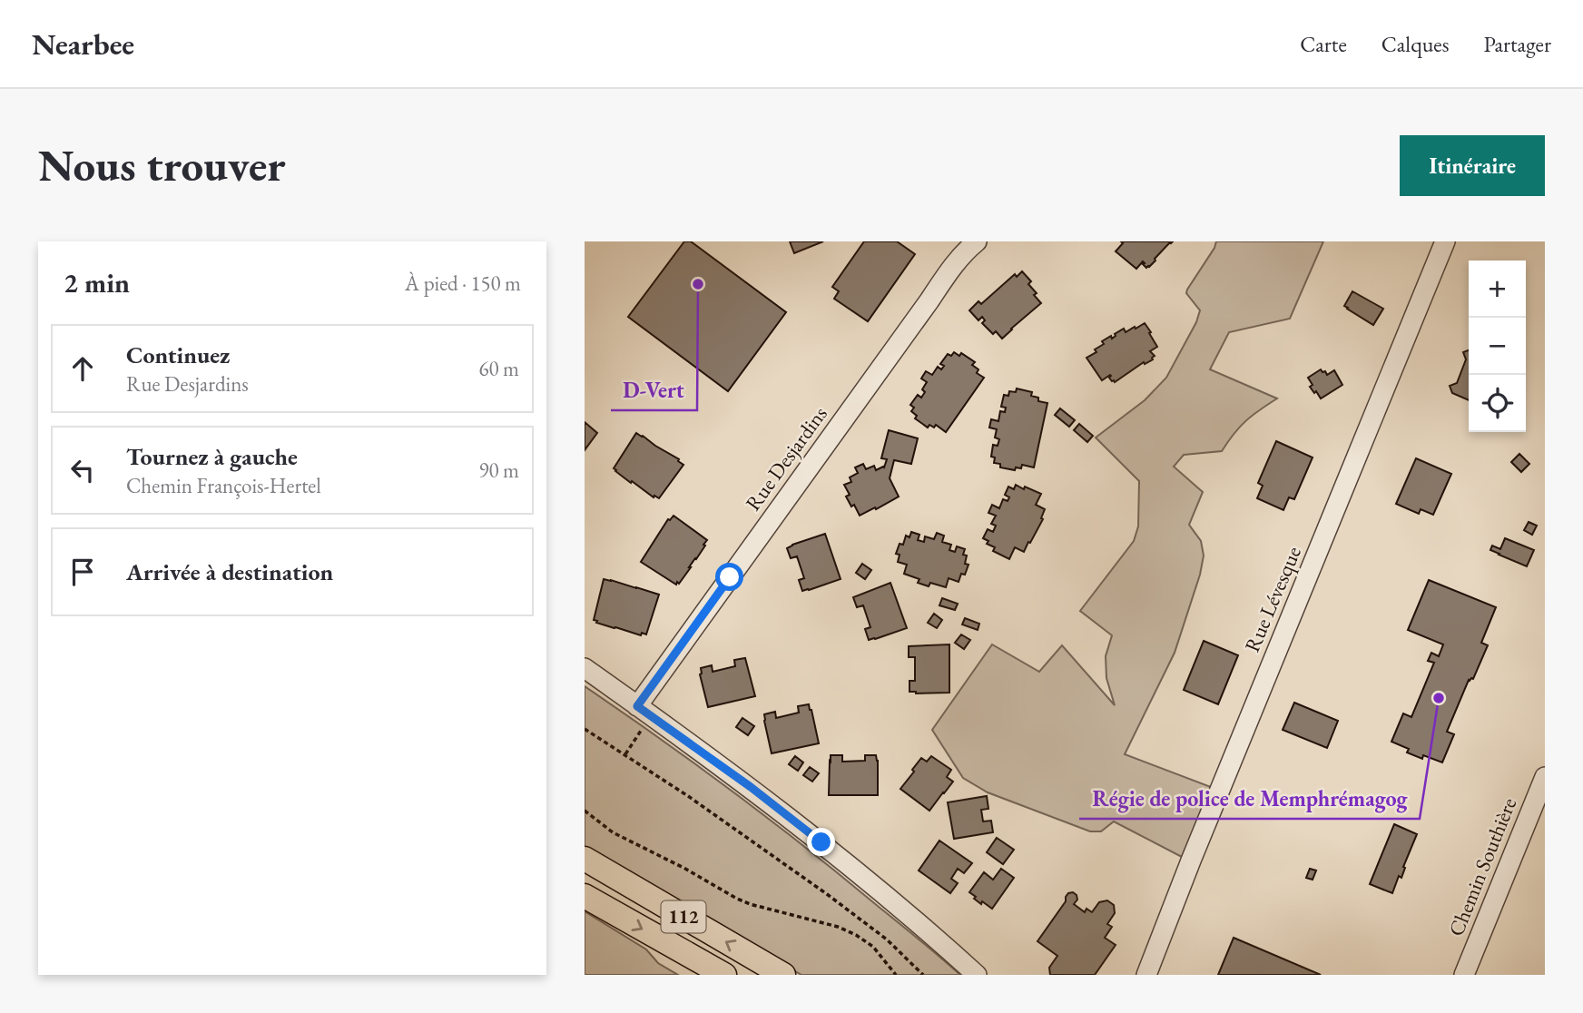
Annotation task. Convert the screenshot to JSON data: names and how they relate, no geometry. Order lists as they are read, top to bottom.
{
  "streets": {
    "main road": ["112"],
    "street": ["Rue Desjardins", "Rue Lévesque", "Chemin Southière"]
  },
  "places": ["D-Vert", "Régie de police de Memphrémagog"],
  "page": {
    "header": "Nearbee",
    "nav": ["Carte", "Calques", "Partager"],
    "buttons": "Itinéraire",
    "title": "Nous trouver",
    "heading": ["2 min", "À pied · 150 m"],
    "map_buttons": ["+", "−"],
    "list": [
      ["Continuez", "Rue Desjardins", "60 m"],
      ["Tournez à gauche", "Chemin François-Hertel", "90 m"],
      "Arrivée à destination"
    ]
  }
}
